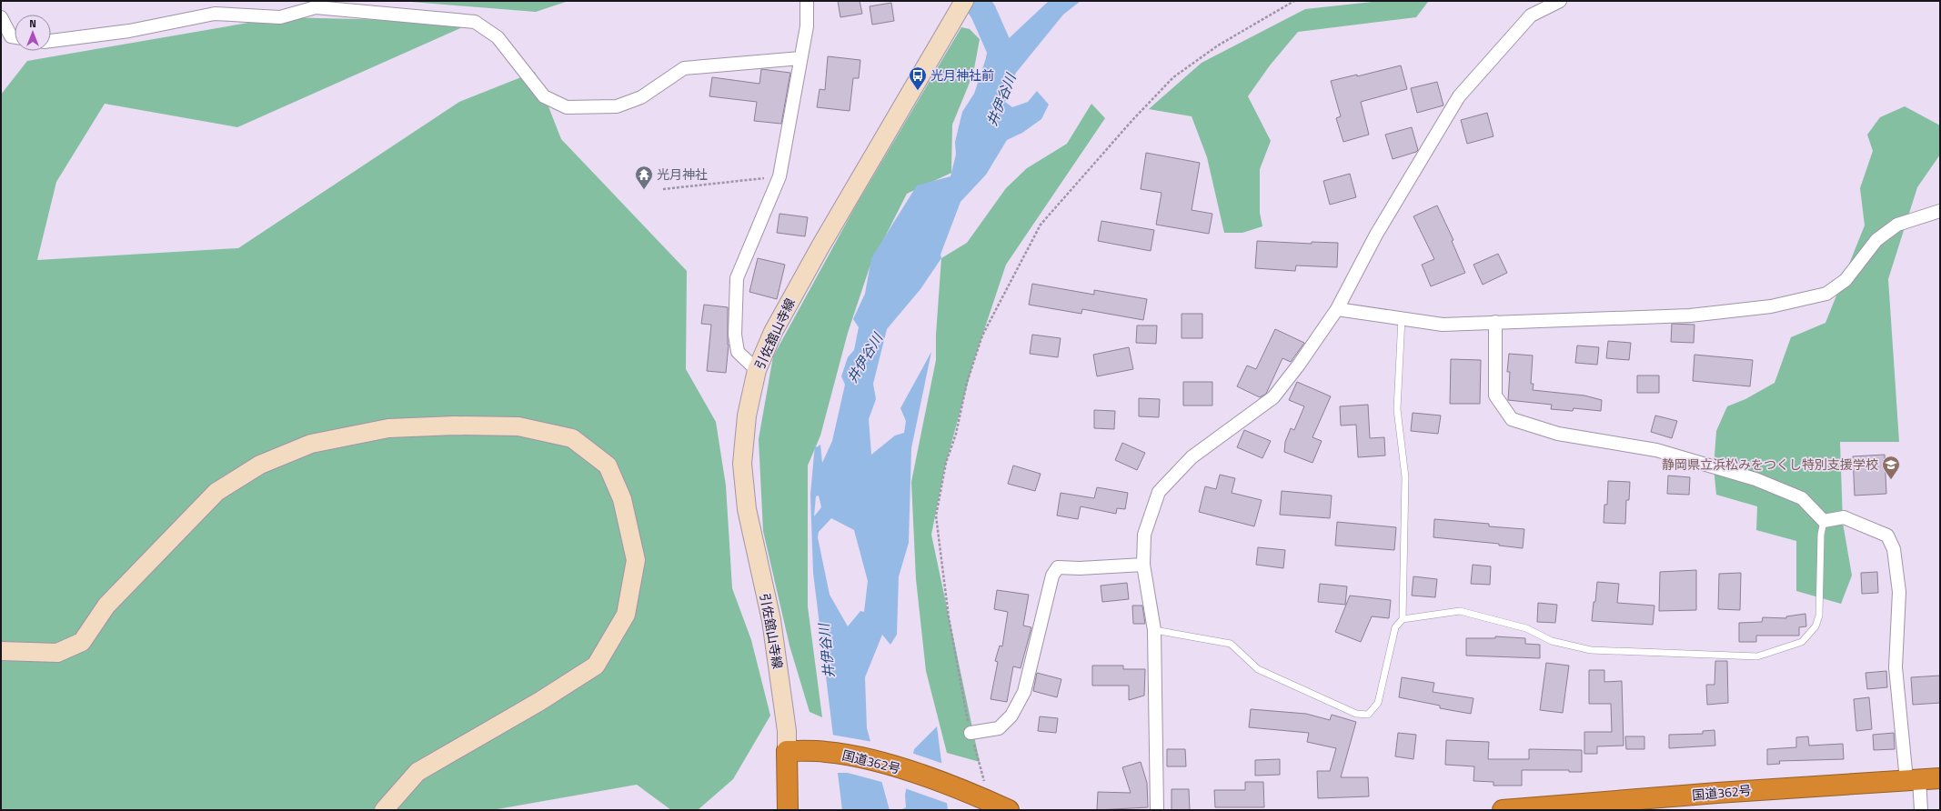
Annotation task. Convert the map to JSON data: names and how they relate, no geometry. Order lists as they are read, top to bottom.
{
  "streets": {
    "highway": ["国道362号"],
    "street": ["引佐舘山寺線"]
  },
  "crossings": [
    ["引佐舘山寺線", "国道362号"]
  ],
  "water": ["井伊谷川"],
  "places": {
    "bus stop": ["光月神社前"],
    "temple": ["光月神社"],
    "school or university": ["静岡県立浜松みをつくし特別支援学校"]
  },
  "north": "top"
}
